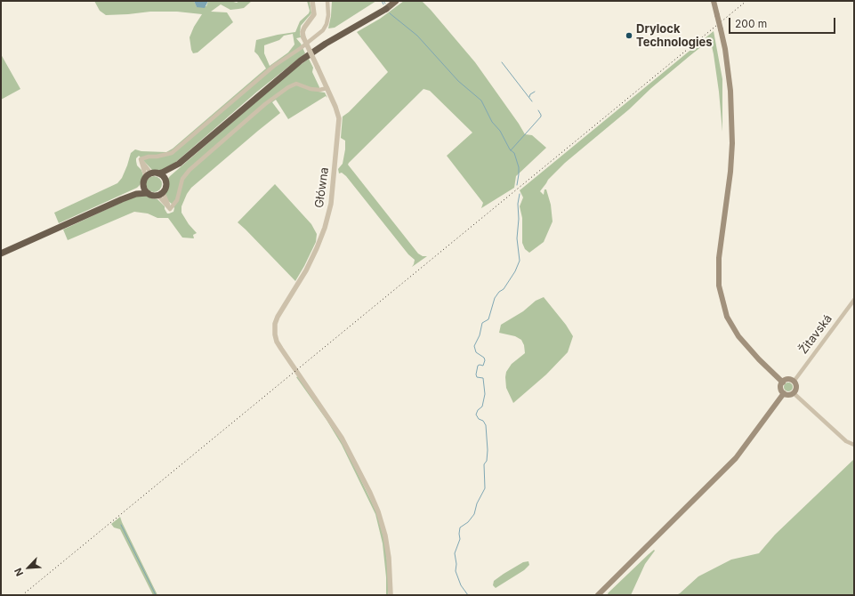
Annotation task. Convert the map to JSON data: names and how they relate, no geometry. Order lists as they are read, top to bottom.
{
  "streets": {
    "street": ["Główna", "Žitavská"]
  },
  "places": ["Drylock Technologies"],
  "scale_bar": "200 m",
  "north": "bottom left"
}
